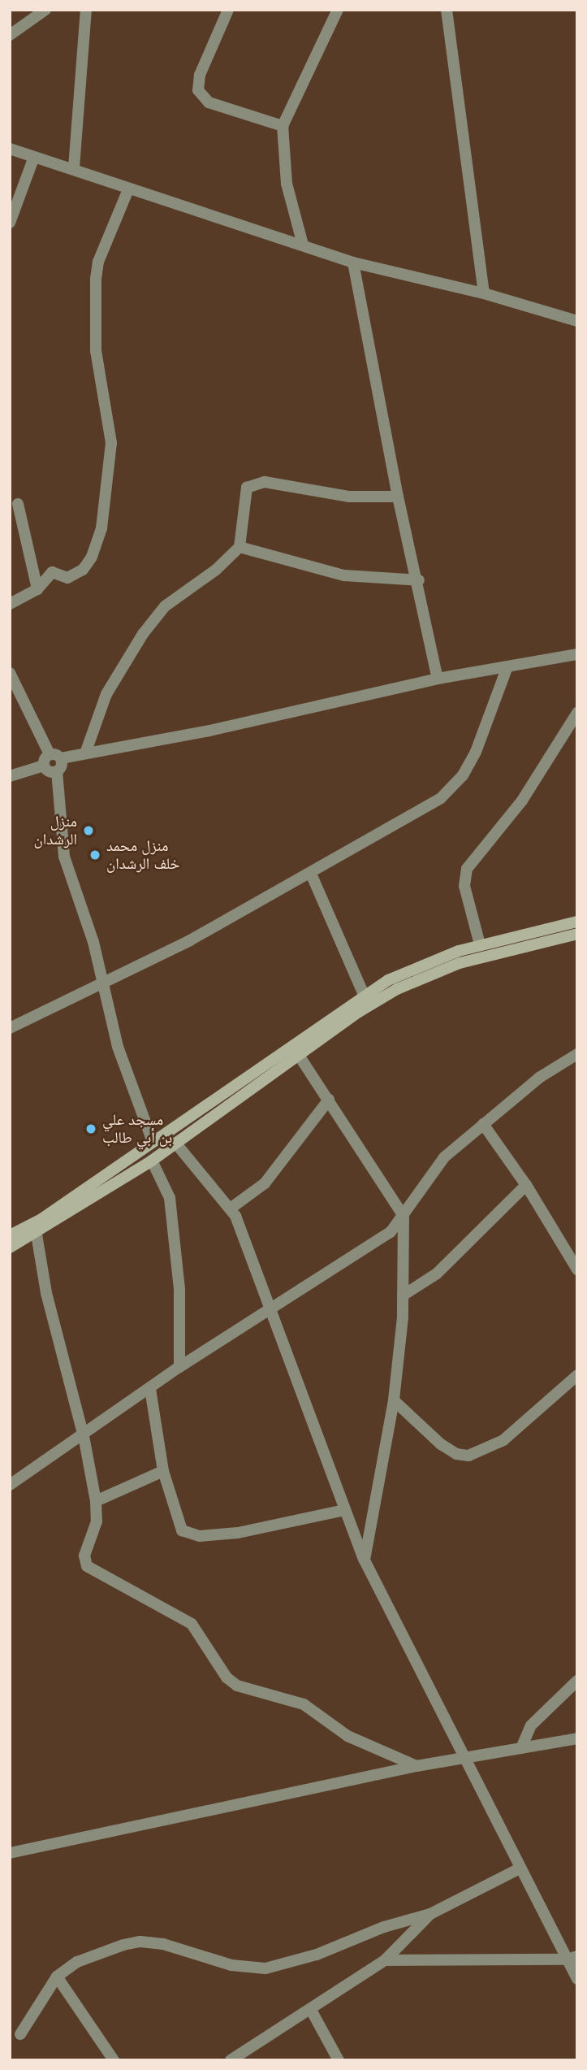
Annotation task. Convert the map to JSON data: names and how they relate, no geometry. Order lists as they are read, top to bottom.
{
  "places": ["منزل الرشدان", "منزل محمد خلف الرشدان", "مسجد علي بن أبي طالب"]
}
